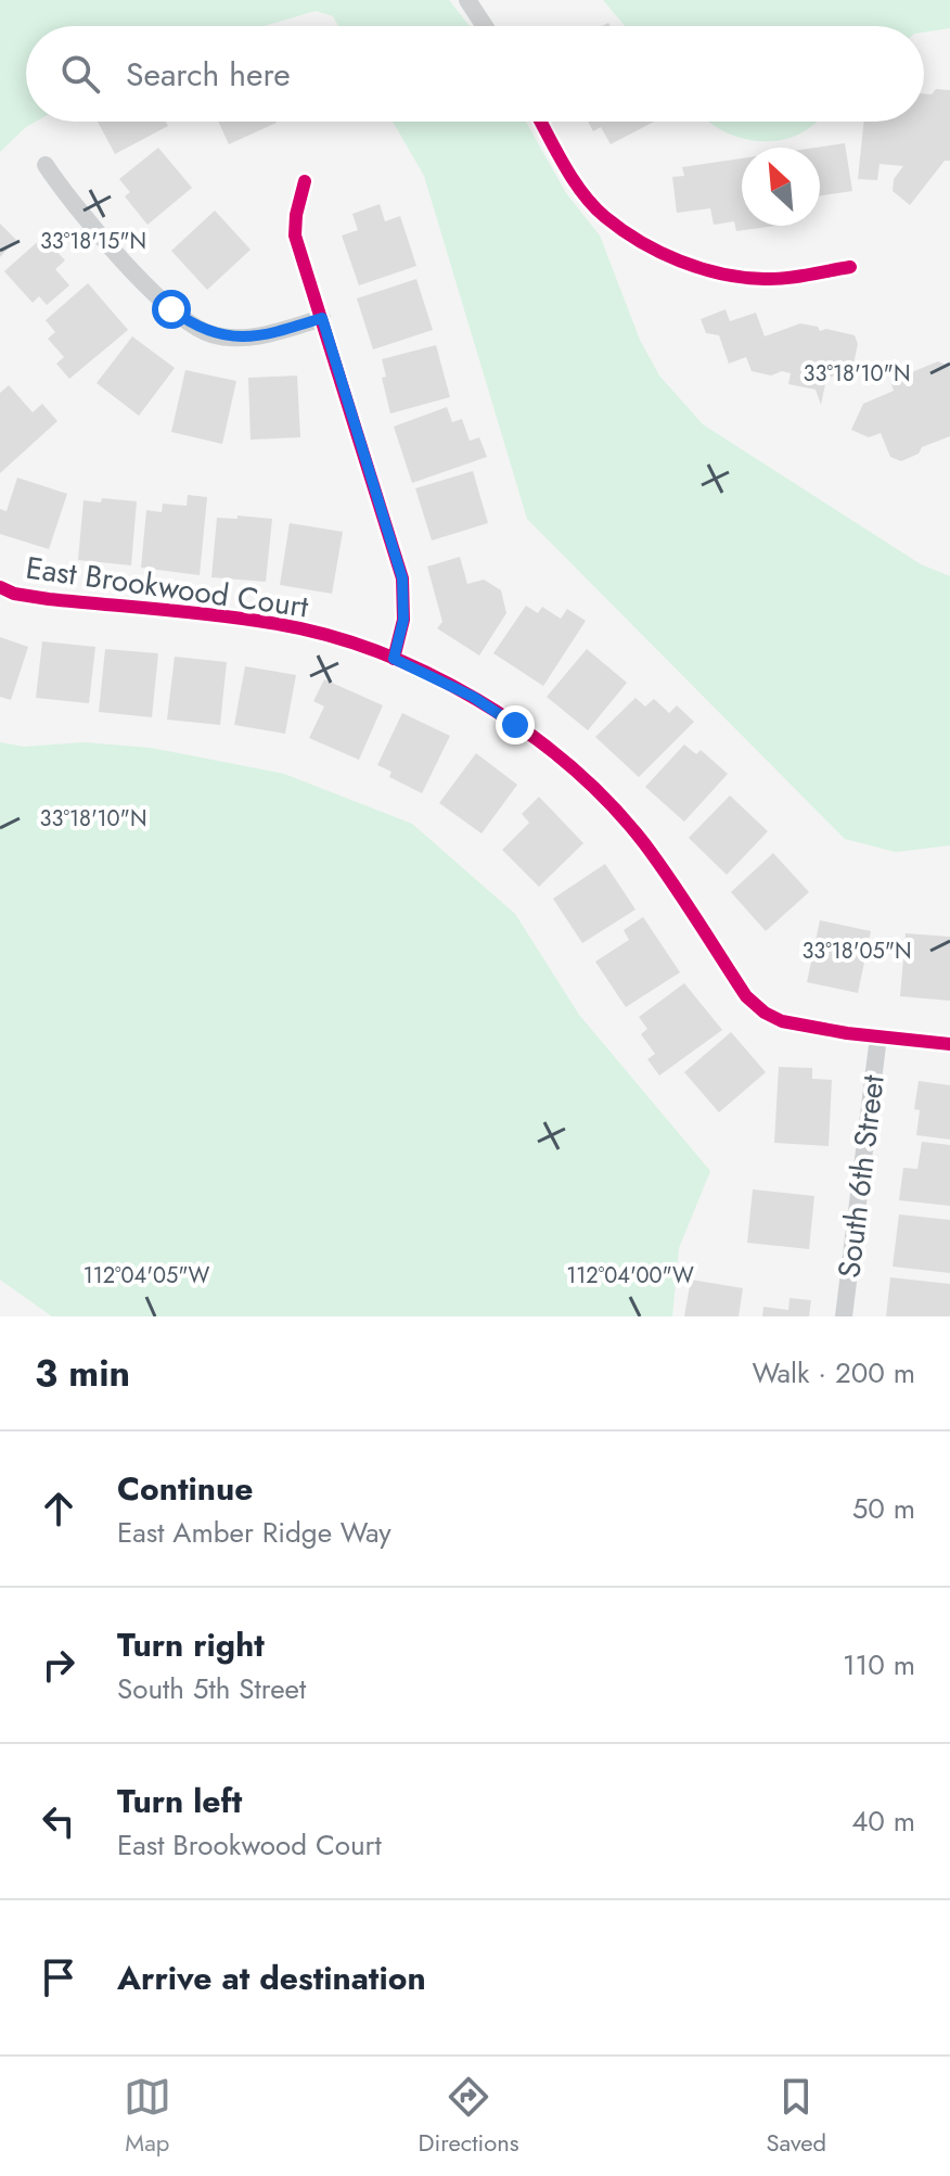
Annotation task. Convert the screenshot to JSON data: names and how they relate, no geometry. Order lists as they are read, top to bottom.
{
  "streets": {
    "street": ["East Brookwood Court", "South 6th Street"]
  },
  "crossings": [
    ["East Brookwood Court", "South 6th Street"]
  ],
  "north": "top left",
  "page": {
    "search": "Search here",
    "heading": ["3 min", "Walk · 200 m"],
    "list": [
      ["Continue", "East Amber Ridge Way", "50 m"],
      ["Turn right", "South 5th Street", "110 m"],
      ["Turn left", "East Brookwood Court", "40 m"],
      "Arrive at destination"
    ],
    "nav": ["Map", "Directions", "Saved"]
  },
  "coordinates": [
    "33°18'15\"N",
    "33°18'10\"N",
    "33°18'05\"N",
    "112°04'05\"W",
    "112°04'00\"W"
  ]
}
